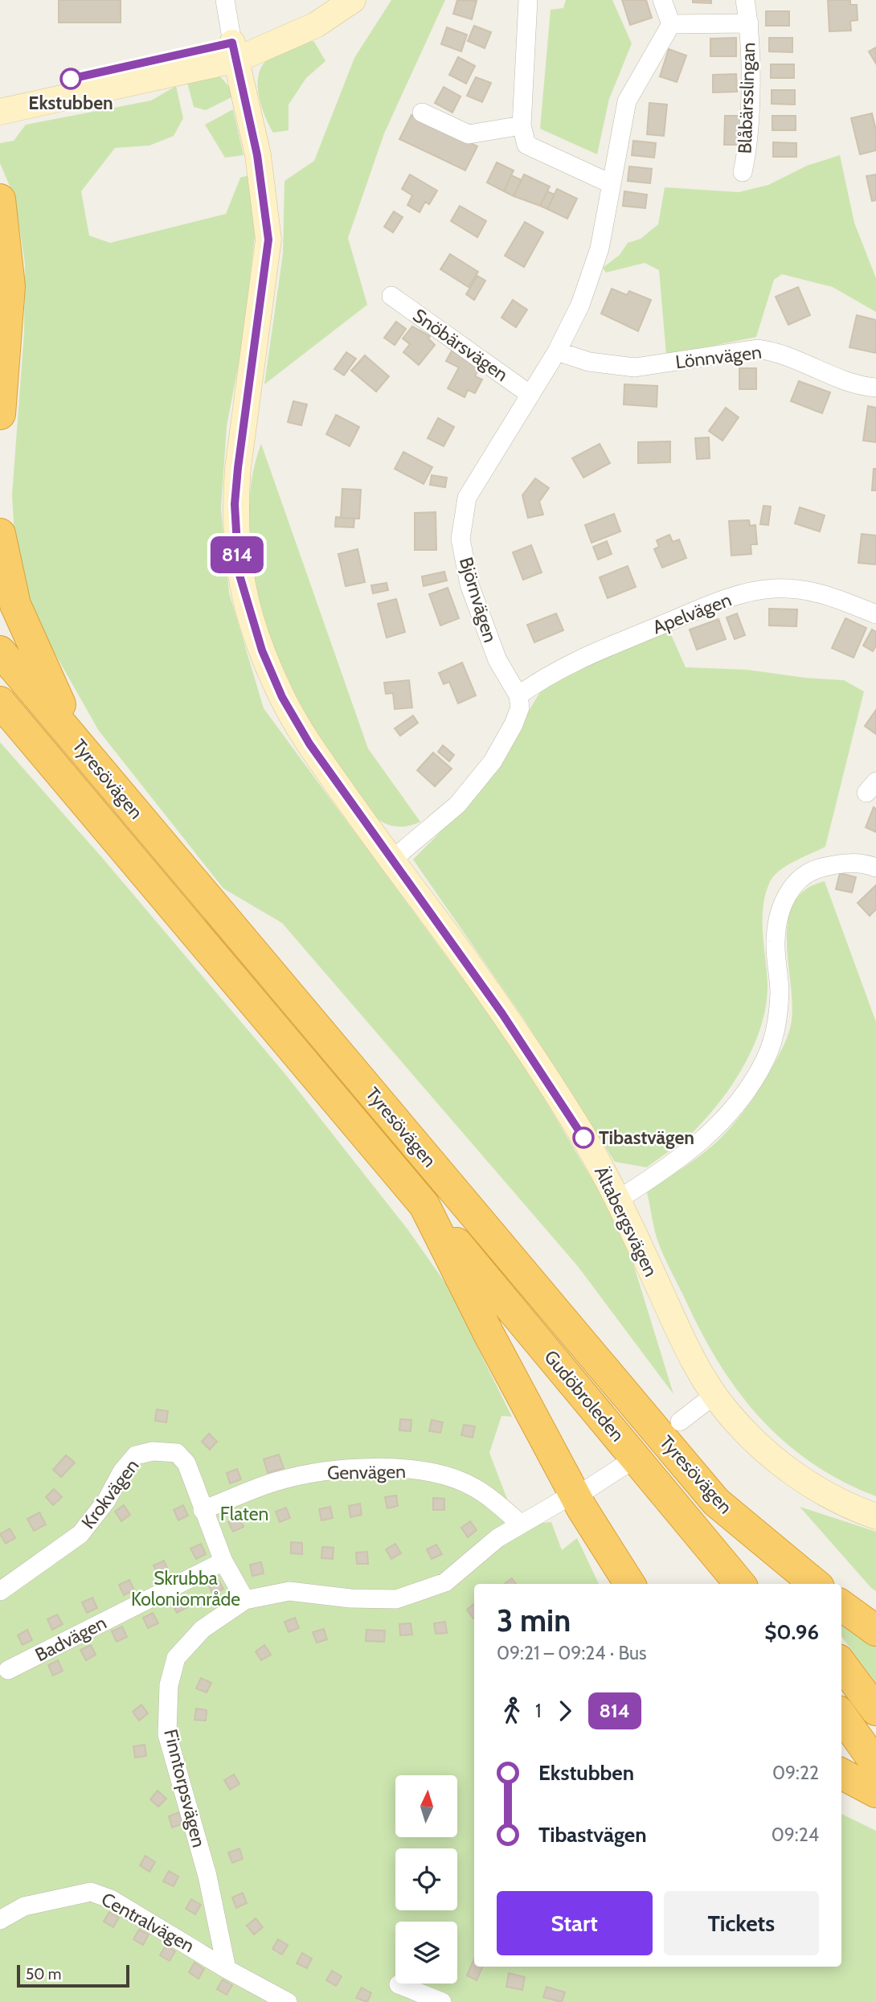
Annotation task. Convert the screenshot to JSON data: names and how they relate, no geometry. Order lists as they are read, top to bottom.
{
  "streets": {
    "highway": ["Tyresövägen", "Gudöbroleden"],
    "street": [
      "Blåbärsslingan",
      "Snöbärsvägen",
      "Lönnvägen",
      "Björnvägen",
      "Apelvägen",
      "Ältabergsvägen",
      "Genvägen",
      "Krokvägen",
      "Badvägen",
      "Finntorpsvägen",
      "Centralvägen"
    ]
  },
  "crossings": [
    ["Snöbärsvägen", "Björnvägen"],
    ["Lönnvägen", "Björnvägen"],
    ["Björnvägen", "Apelvägen"],
    ["Tyresövägen", "Gudöbroleden"],
    ["Genvägen", "Krokvägen"],
    ["Genvägen", "Finntorpsvägen"],
    ["Krokvägen", "Badvägen"],
    ["Krokvägen", "Finntorpsvägen"],
    ["Finntorpsvägen", "Centralvägen"]
  ],
  "parks": ["Flaten", "Skrubba Koloniområde"],
  "places": ["Ekstubben", "Tibastvägen"],
  "lines": ["bus line 814"],
  "scale_bar": "50 m",
  "north": "top",
  "page": {
    "on_map": "814",
    "heading": ["3 min", "09:21 – 09:24 · Bus", "$0.96"],
    "legs": ["1", "814"],
    "list": [
      {
        "name": "Ekstubben",
        "value": "09:22"
      },
      {
        "name": "Tibastvägen",
        "value": "09:24"
      }
    ],
    "buttons": ["Start", "Tickets"],
    "scale": "50 m"
  }
}
